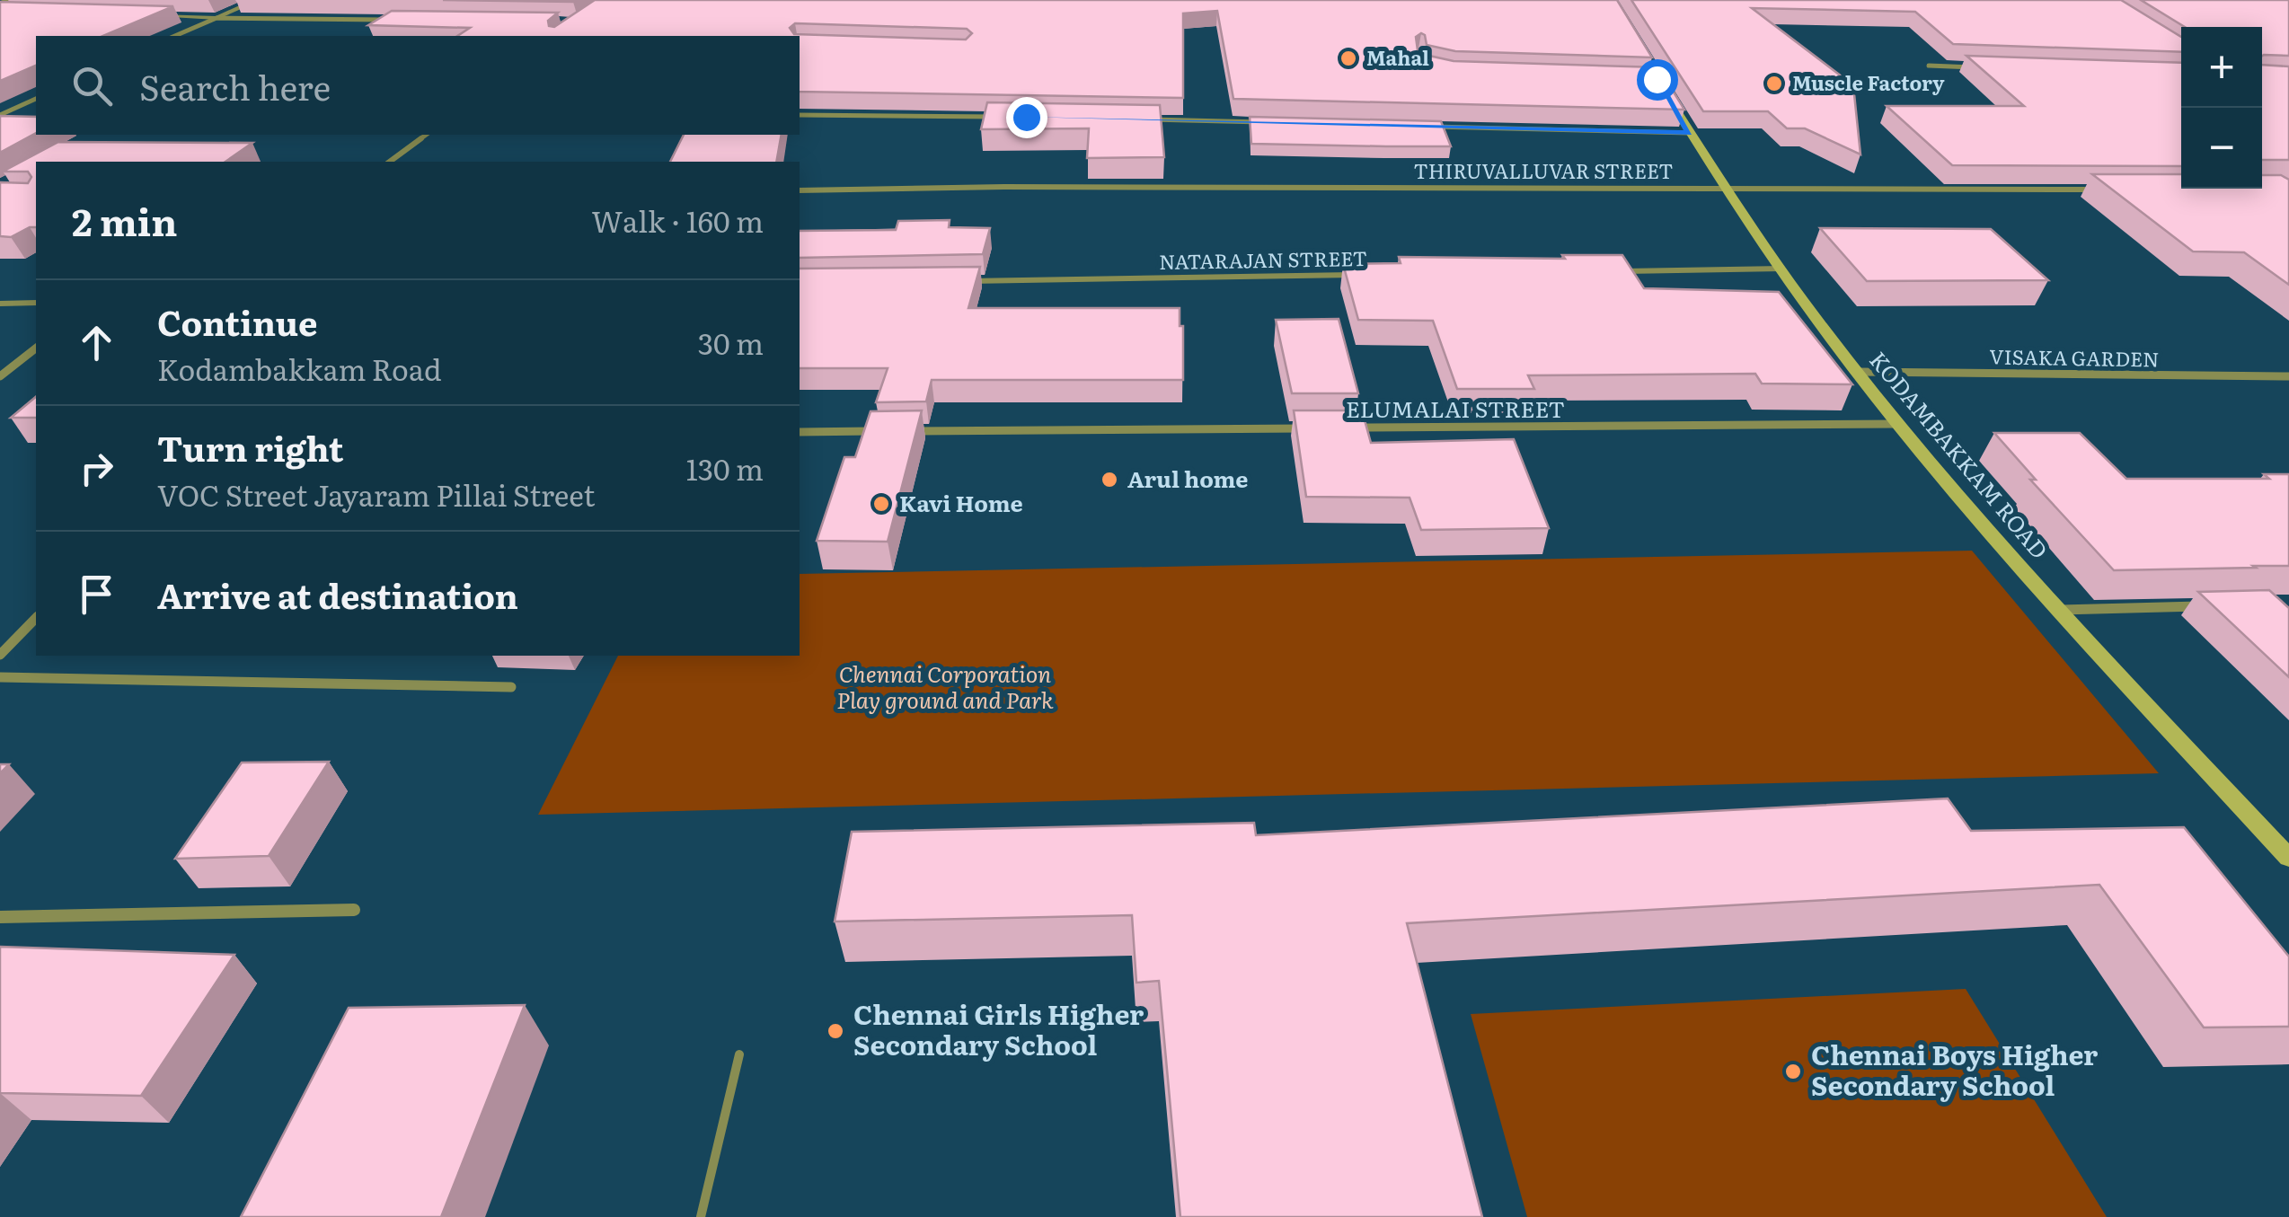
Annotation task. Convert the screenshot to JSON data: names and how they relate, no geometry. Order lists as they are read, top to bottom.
{
  "streets": {
    "main road": ["KODAMBAKKAM ROAD"],
    "street": [
      "THIRUVALLUVAR STREET",
      "NATARAJAN STREET",
      "VISAKA GARDEN",
      "ELUMALAI STREET"
    ]
  },
  "crossings": [
    ["THIRUVALLUVAR STREET", "KODAMBAKKAM ROAD"],
    ["VISAKA GARDEN", "KODAMBAKKAM ROAD"],
    ["ELUMALAI STREET", "KODAMBAKKAM ROAD"]
  ],
  "parks": ["Chennai Corporation Play ground and Park"],
  "places": [
    "Mahal",
    "Muscle Factory",
    "Arul home",
    "Kavi Home",
    "Chennai Girls Higher Secondary School",
    "Chennai Boys Higher Secondary School"
  ],
  "page": {
    "map_buttons": ["+", "−"],
    "search": "Search here",
    "heading": ["2 min", "Walk · 160 m"],
    "list": [
      ["Continue", "Kodambakkam Road", "30 m"],
      ["Turn right", "VOC Street Jayaram Pillai Street", "130 m"],
      "Arrive at destination"
    ]
  }
}
